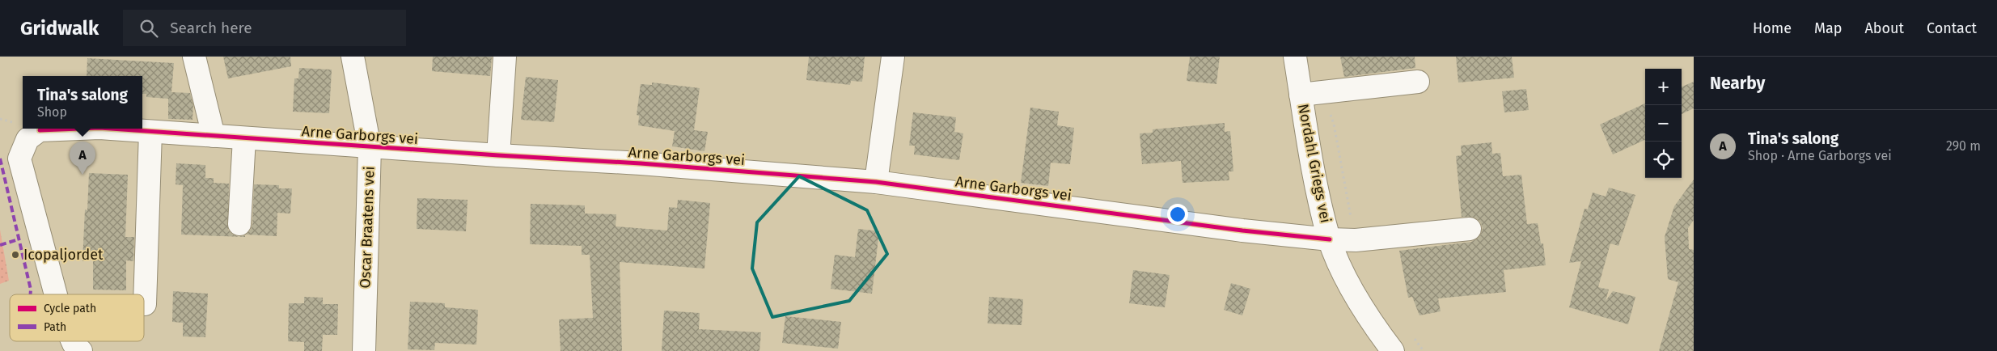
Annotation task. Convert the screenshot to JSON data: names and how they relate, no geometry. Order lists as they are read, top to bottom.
{
  "streets": {
    "street": ["Arne Garborgs vei", "Nordahl Griegs vei", "Oscar Braatens vei"]
  },
  "crossings": [
    ["Arne Garborgs vei", "Nordahl Griegs vei"],
    ["Arne Garborgs vei", "Oscar Braatens vei"]
  ],
  "places": ["Icopaljordet"],
  "legend": ["Cycle path", "Path"],
  "page": {
    "header": "Gridwalk",
    "search": "Search here",
    "nav": [
      "Home",
      "Map",
      "About",
      "Contact"
    ],
    "heading": "Nearby",
    "map_buttons": ["+", "−"],
    "popup": ["Tina's salong", "Shop"],
    "list": [
      {
        "mark": "A",
        "name": "Tina's salong",
        "note": "Shop · Arne Garborgs vei",
        "value": "290 m"
      }
    ],
    "pins": "A"
  }
}
